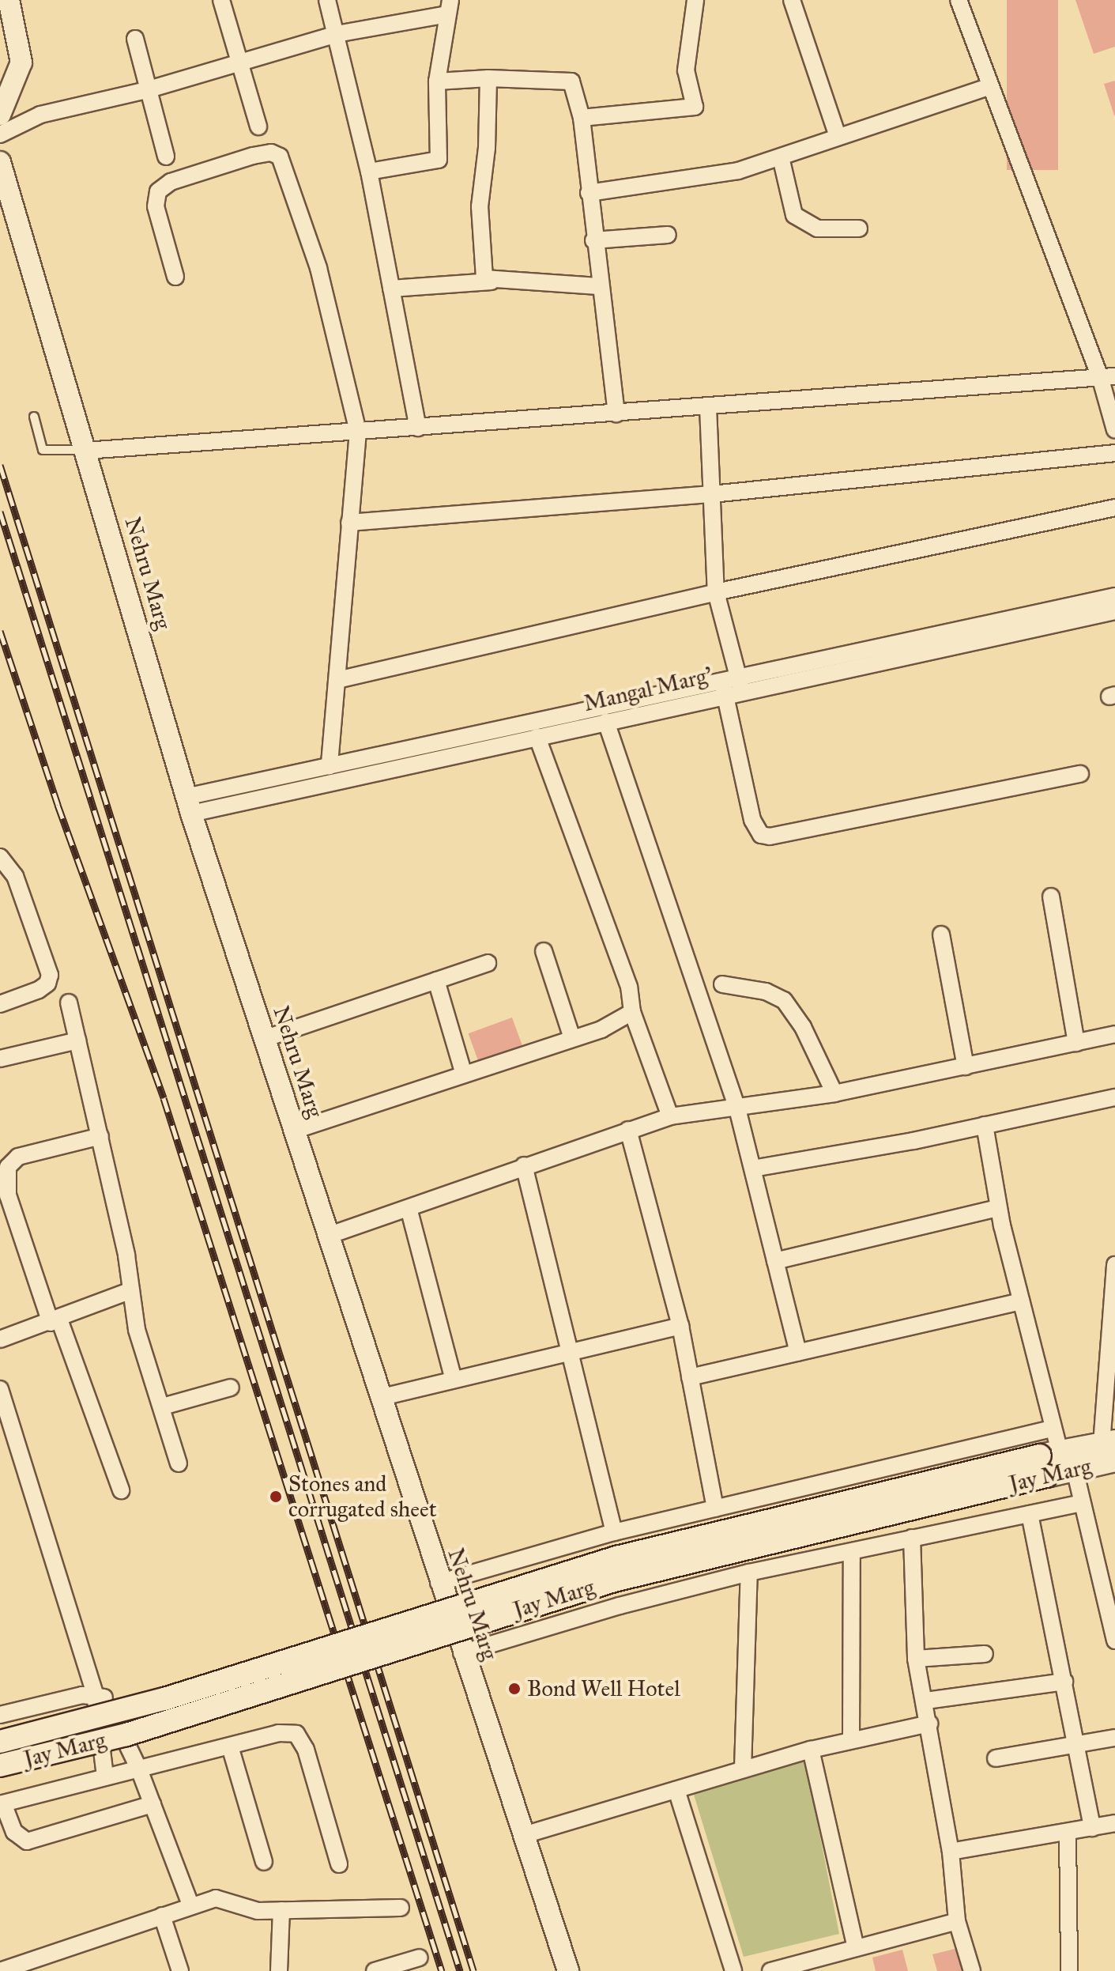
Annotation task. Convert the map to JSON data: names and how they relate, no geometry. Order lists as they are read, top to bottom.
{
  "streets": {
    "main road": ["Jay Marg"],
    "street": ["Nehru Marg", "Mangal Marg'"]
  },
  "crossings": [
    ["Nehru Marg", "Mangal Marg'"]
  ],
  "places": ["Stones and corrugated sheet", "Bond Well Hotel"]
}
